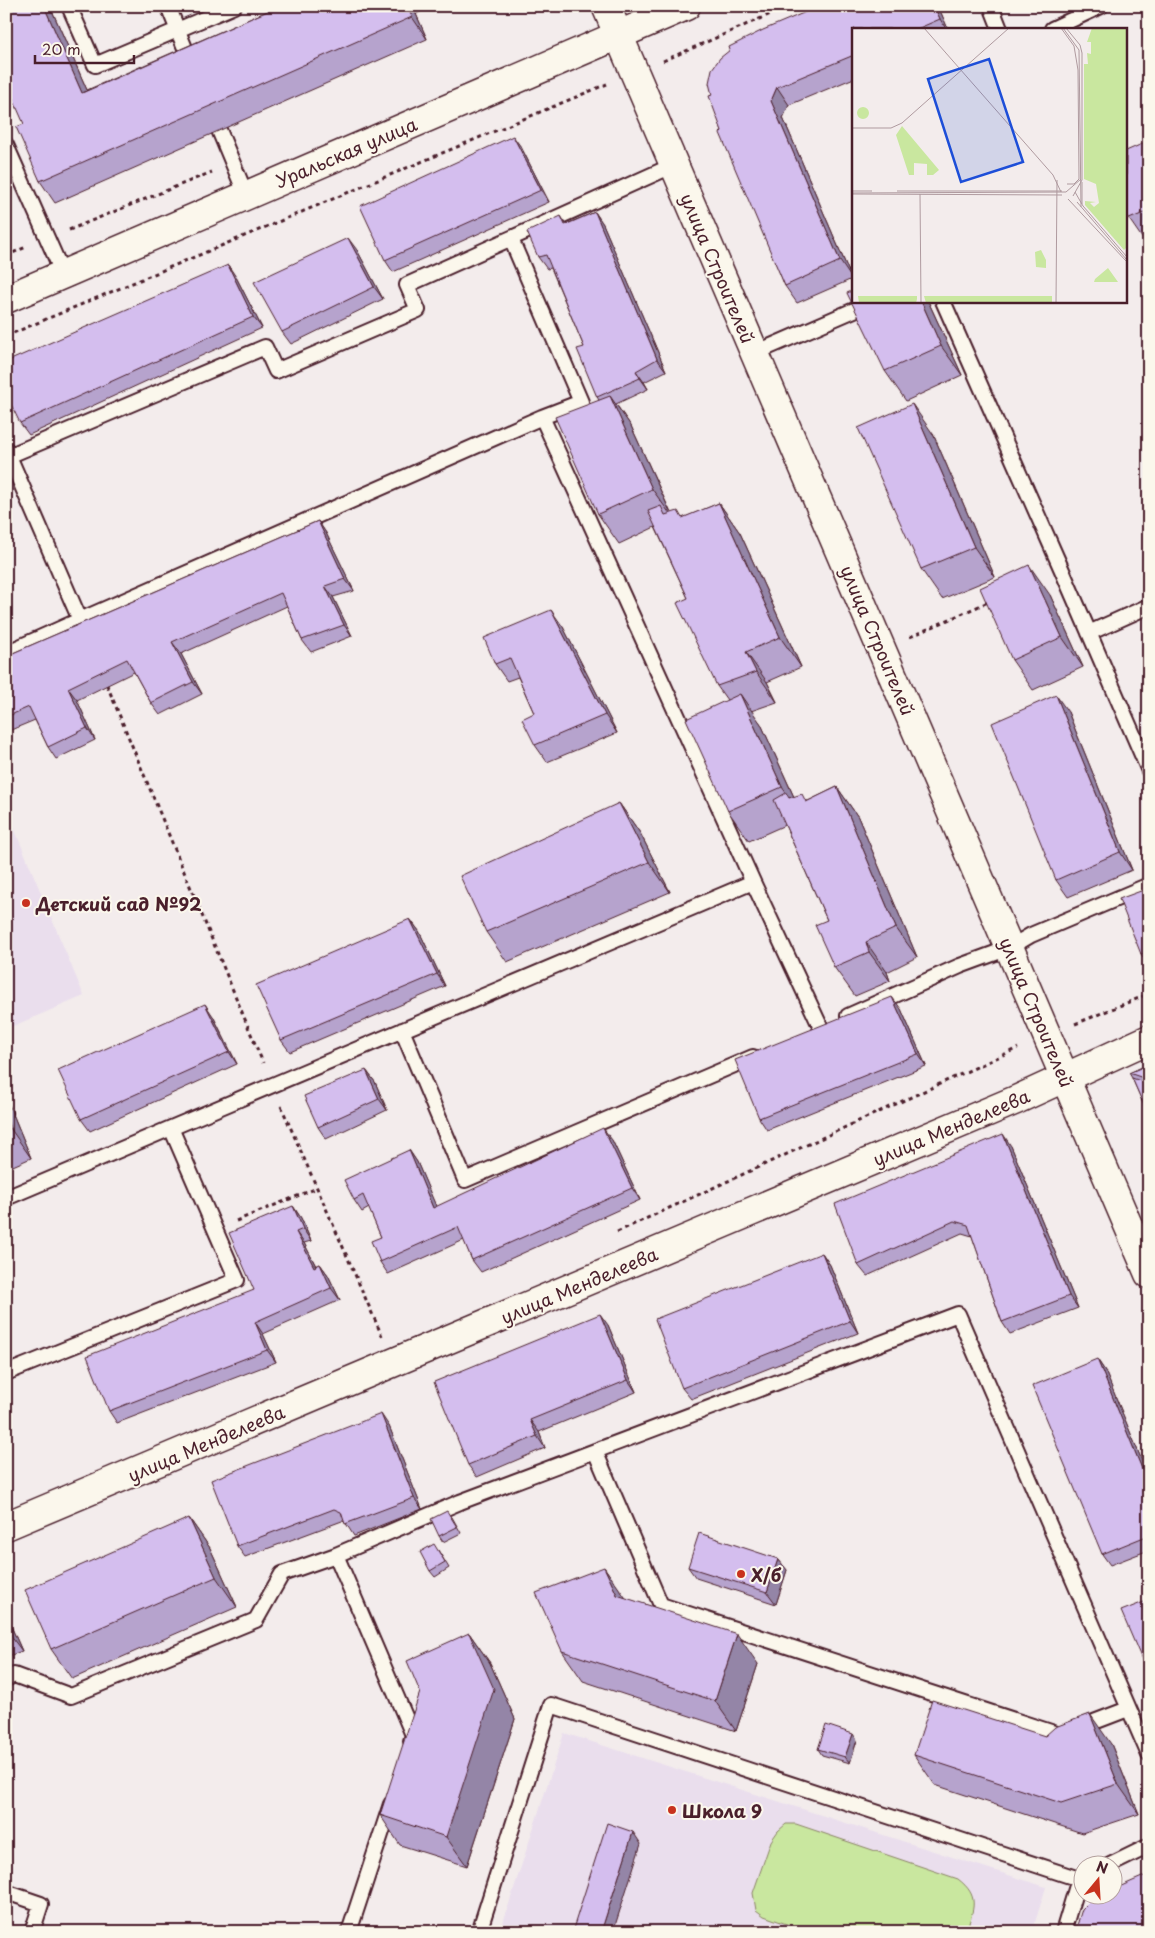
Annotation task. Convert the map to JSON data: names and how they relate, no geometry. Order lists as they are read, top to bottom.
{
  "streets": {
    "street": ["Уральская улица", "улица Строителей", "улица Менделеева"]
  },
  "crossings": [
    ["Уральская улица", "улица Строителей"],
    ["улица Строителей", "улица Менделеева"]
  ],
  "places": ["Детский сад №92", "Х/б", "Школа 9"],
  "scale_bar": "20 m",
  "north": "top"
}
